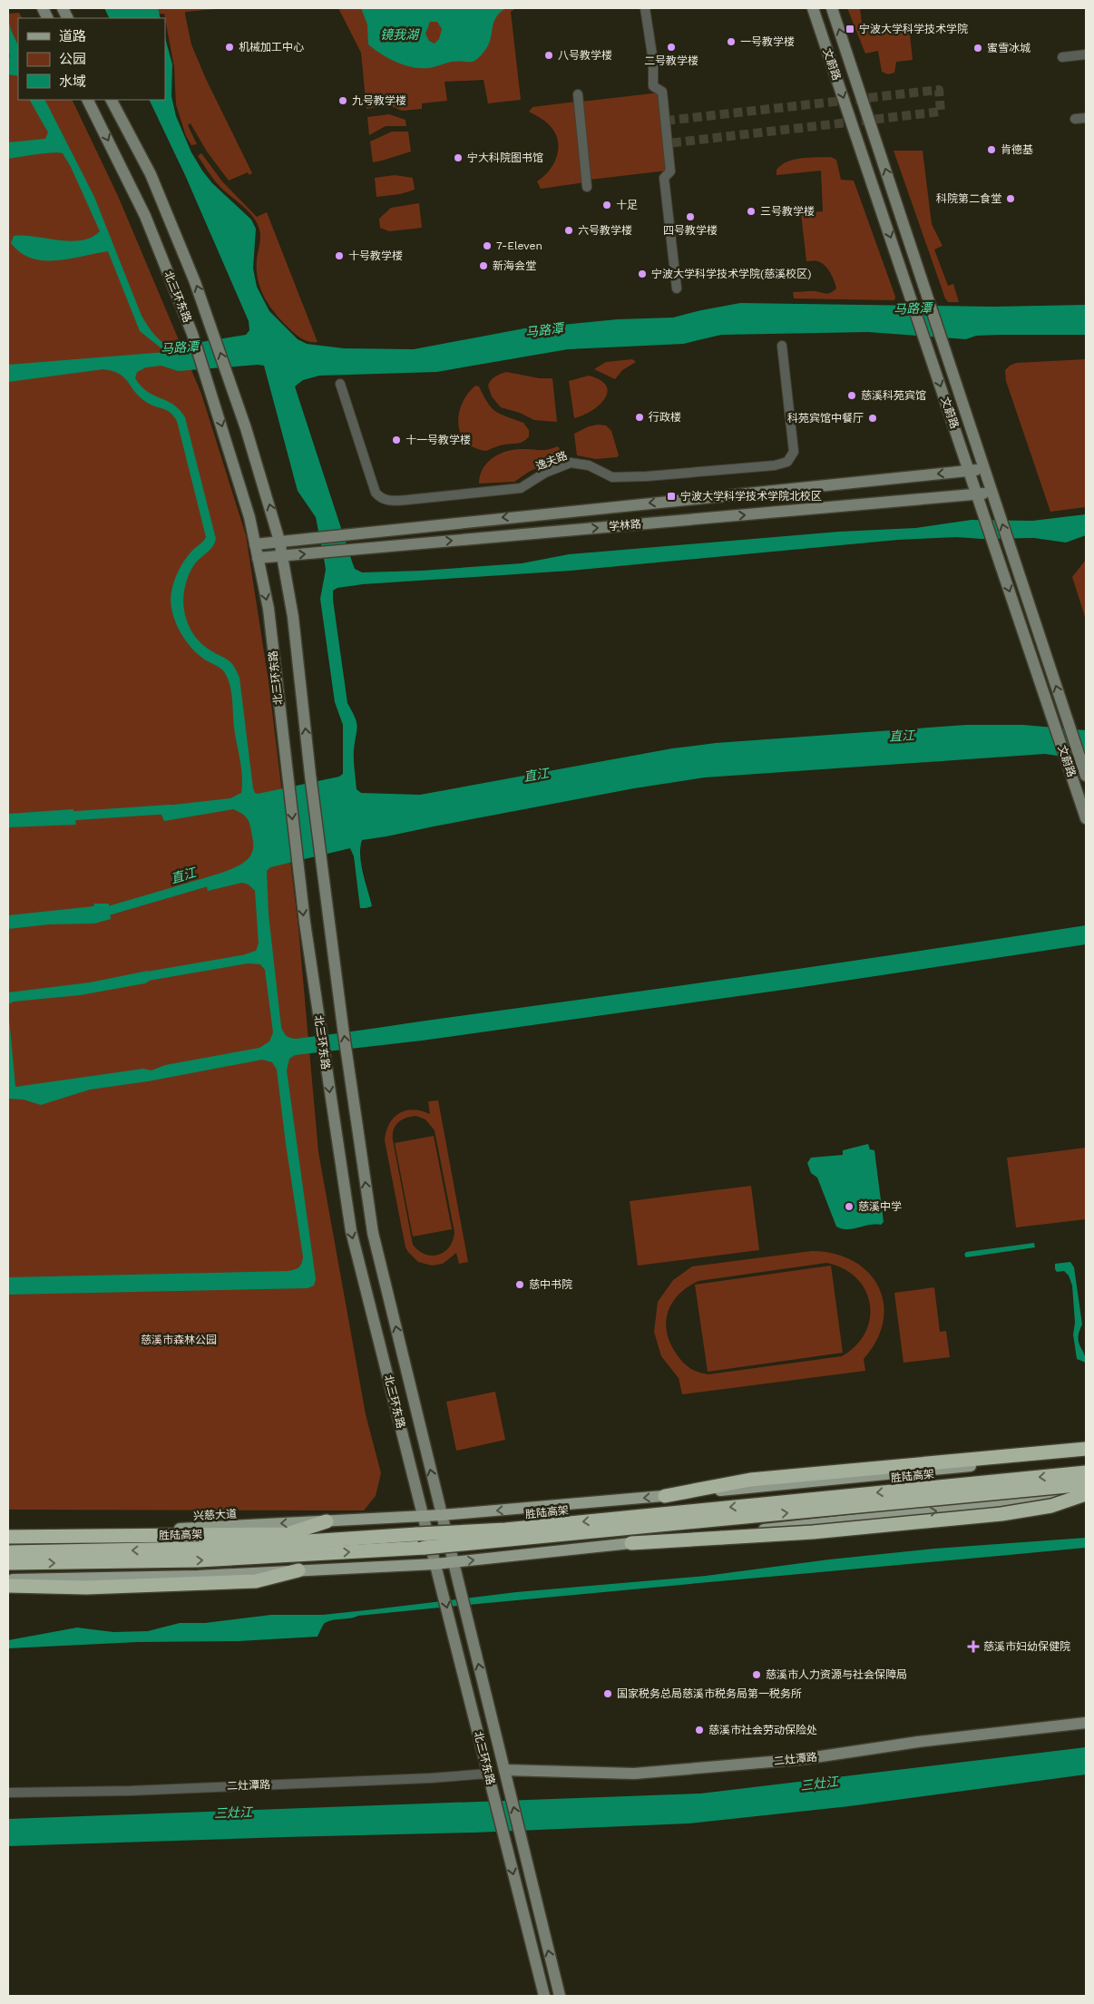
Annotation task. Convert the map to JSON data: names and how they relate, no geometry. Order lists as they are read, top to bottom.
{
  "streets": {
    "highway": ["胜陆高架"],
    "main road": [
      "文蔚路",
      "北三环东路",
      "学林路",
      "兴慈大道",
      "二灶潭路"
    ],
    "street": ["逸夫路"]
  },
  "crossings": [
    ["文蔚路", "学林路"],
    ["北三环东路", "学林路"],
    ["北三环东路", "兴慈大道"],
    ["北三环东路", "二灶潭路"]
  ],
  "water": [
    "镜我湖",
    "马路潭",
    "直江",
    "三灶江"
  ],
  "parks": ["慈溪市森林公园"],
  "places": {
    "transit": ["宁波大学科学技术学院", "宁波大学科学技术学院北校区"],
    "other": [
      "一号教学楼",
      "机械加工中心",
      "二号教学楼",
      "蜜雪冰城",
      "八号教学楼",
      "九号教学楼",
      "肯德基",
      "宁大科院图书馆",
      "科院第二食堂",
      "十足",
      "三号教学楼",
      "四号教学楼",
      "六号教学楼",
      "7-Eleven",
      "十号教学楼",
      "新海会堂",
      "宁波大学科学技术学院(慈溪校区)",
      "慈溪科苑宾馆",
      "行政楼",
      "科苑宾馆中餐厅",
      "十一号教学楼",
      "慈溪中学",
      "慈中书院",
      "慈溪市人力资源与社会保障局",
      "国家税务总局慈溪市税务局第一税务所",
      "慈溪市社会劳动保险处"
    ],
    "health": ["慈溪市妇幼保健院"]
  },
  "legend": ["道路", "公园", "水域"]
}
